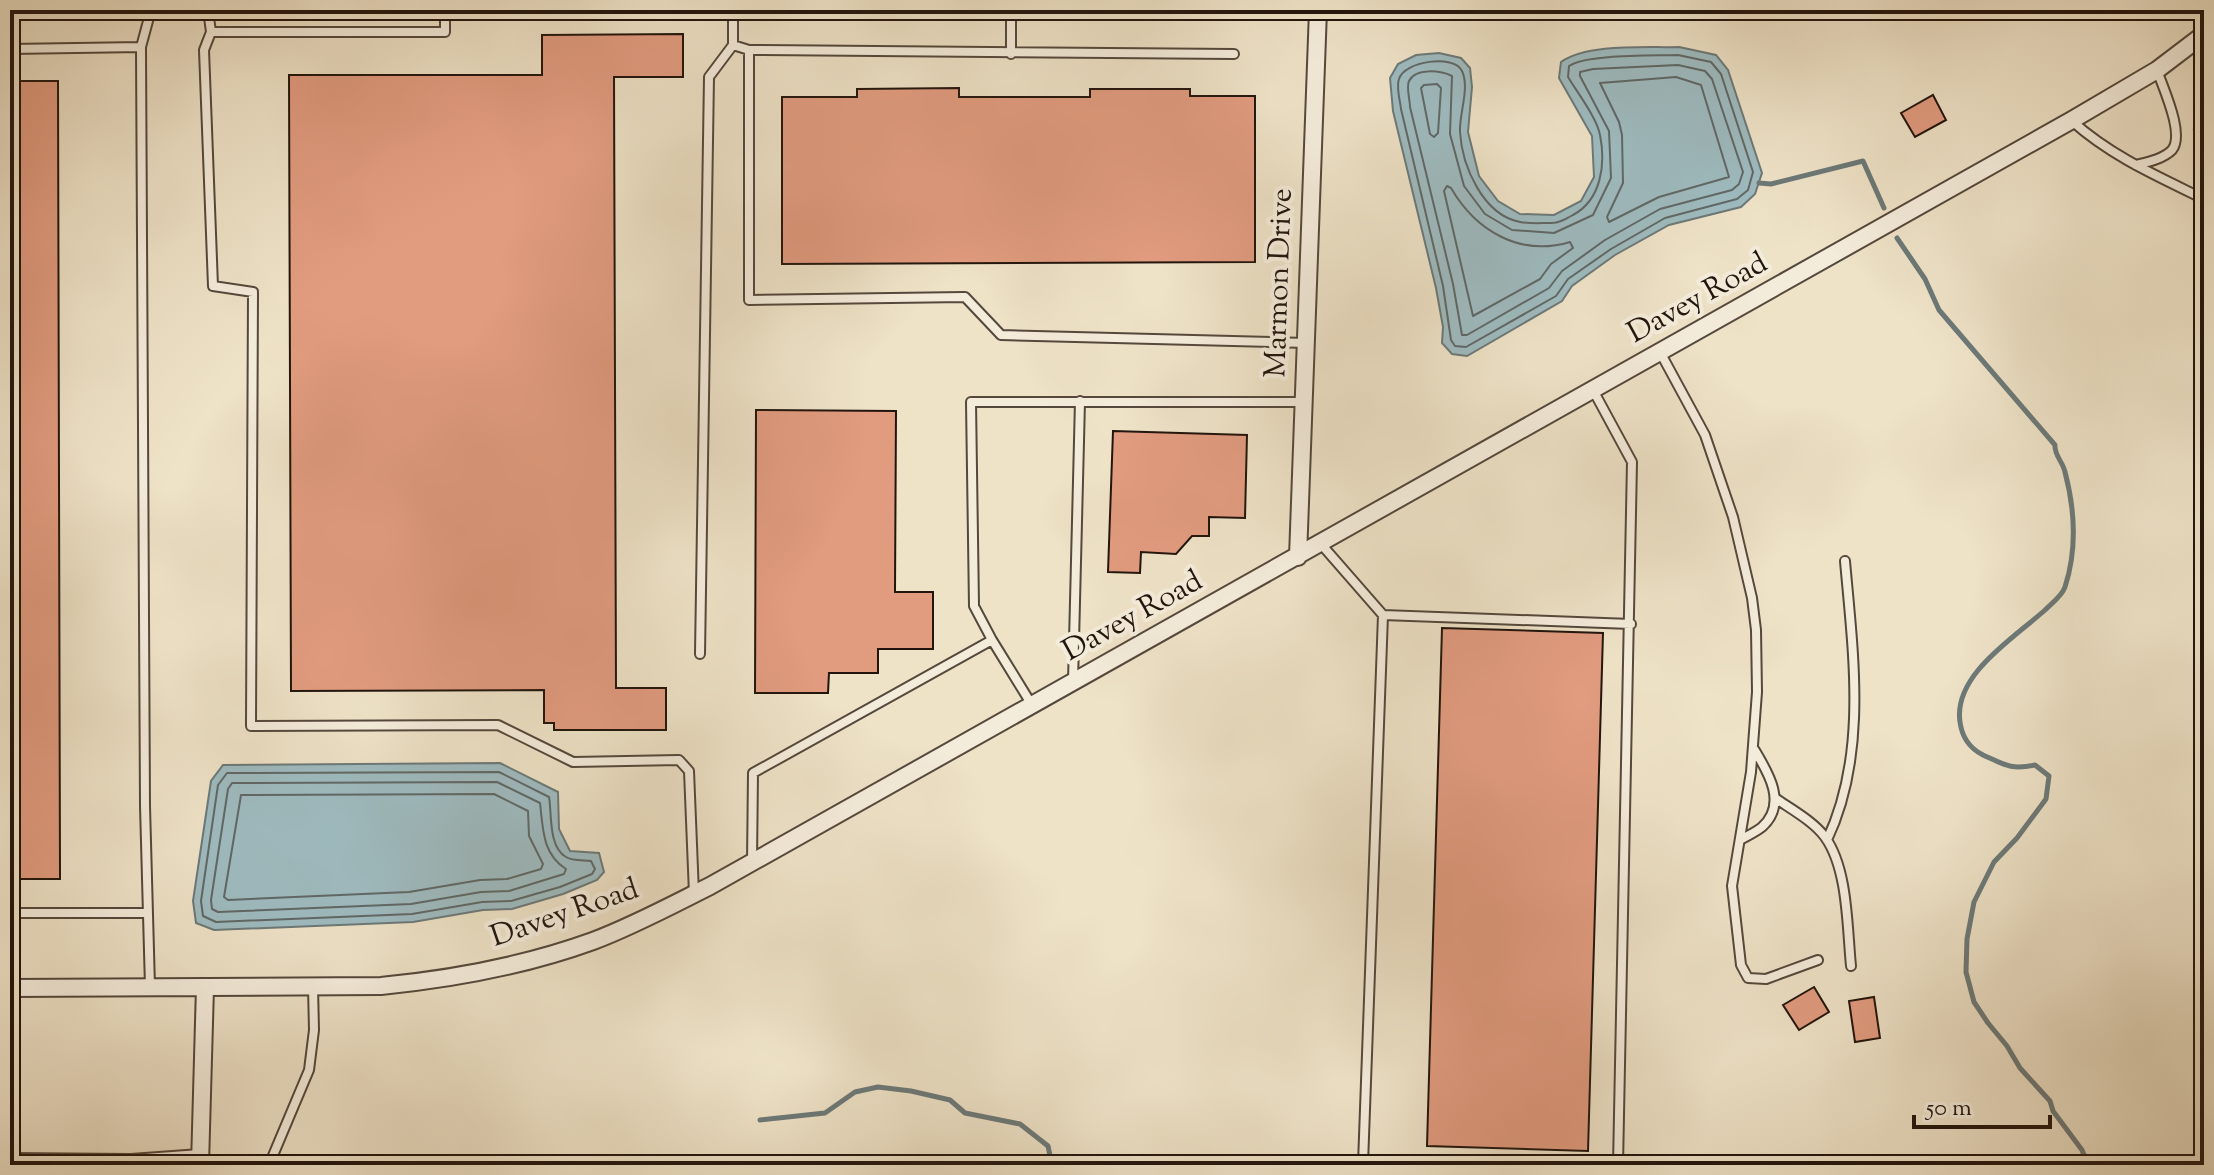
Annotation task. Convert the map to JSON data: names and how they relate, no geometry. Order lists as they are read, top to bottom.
{
  "streets": {
    "street": ["Marmon Drive", "Davey Road"]
  },
  "crossings": [
    ["Marmon Drive", "Davey Road"]
  ],
  "scale_bar": "50 m"
}
